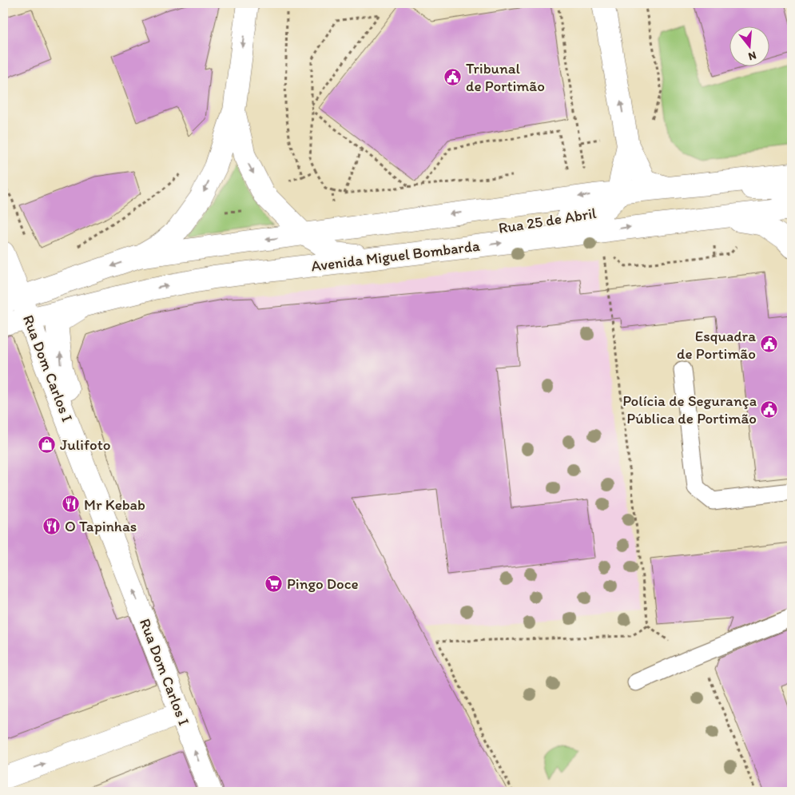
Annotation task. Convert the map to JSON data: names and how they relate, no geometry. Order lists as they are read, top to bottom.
{
  "streets": {
    "street": ["Rua 25 de Abril", "Avenida Miguel Bombarda", "Rua Dom Carlos I"]
  },
  "crossings": [
    ["Rua 25 de Abril", "Avenida Miguel Bombarda"],
    ["Avenida Miguel Bombarda", "Rua Dom Carlos I"]
  ],
  "places": {
    "public building": ["Tribunal de Portimão", "Esquadra de Portimão", "Polícia de Segurança Pública de Portimão"],
    "shop": ["Julifoto"],
    "restaurant": ["Mr Kebab", "O Tapinhas"],
    "supermarket": ["Pingo Doce"]
  },
  "north": "bottom"
}
